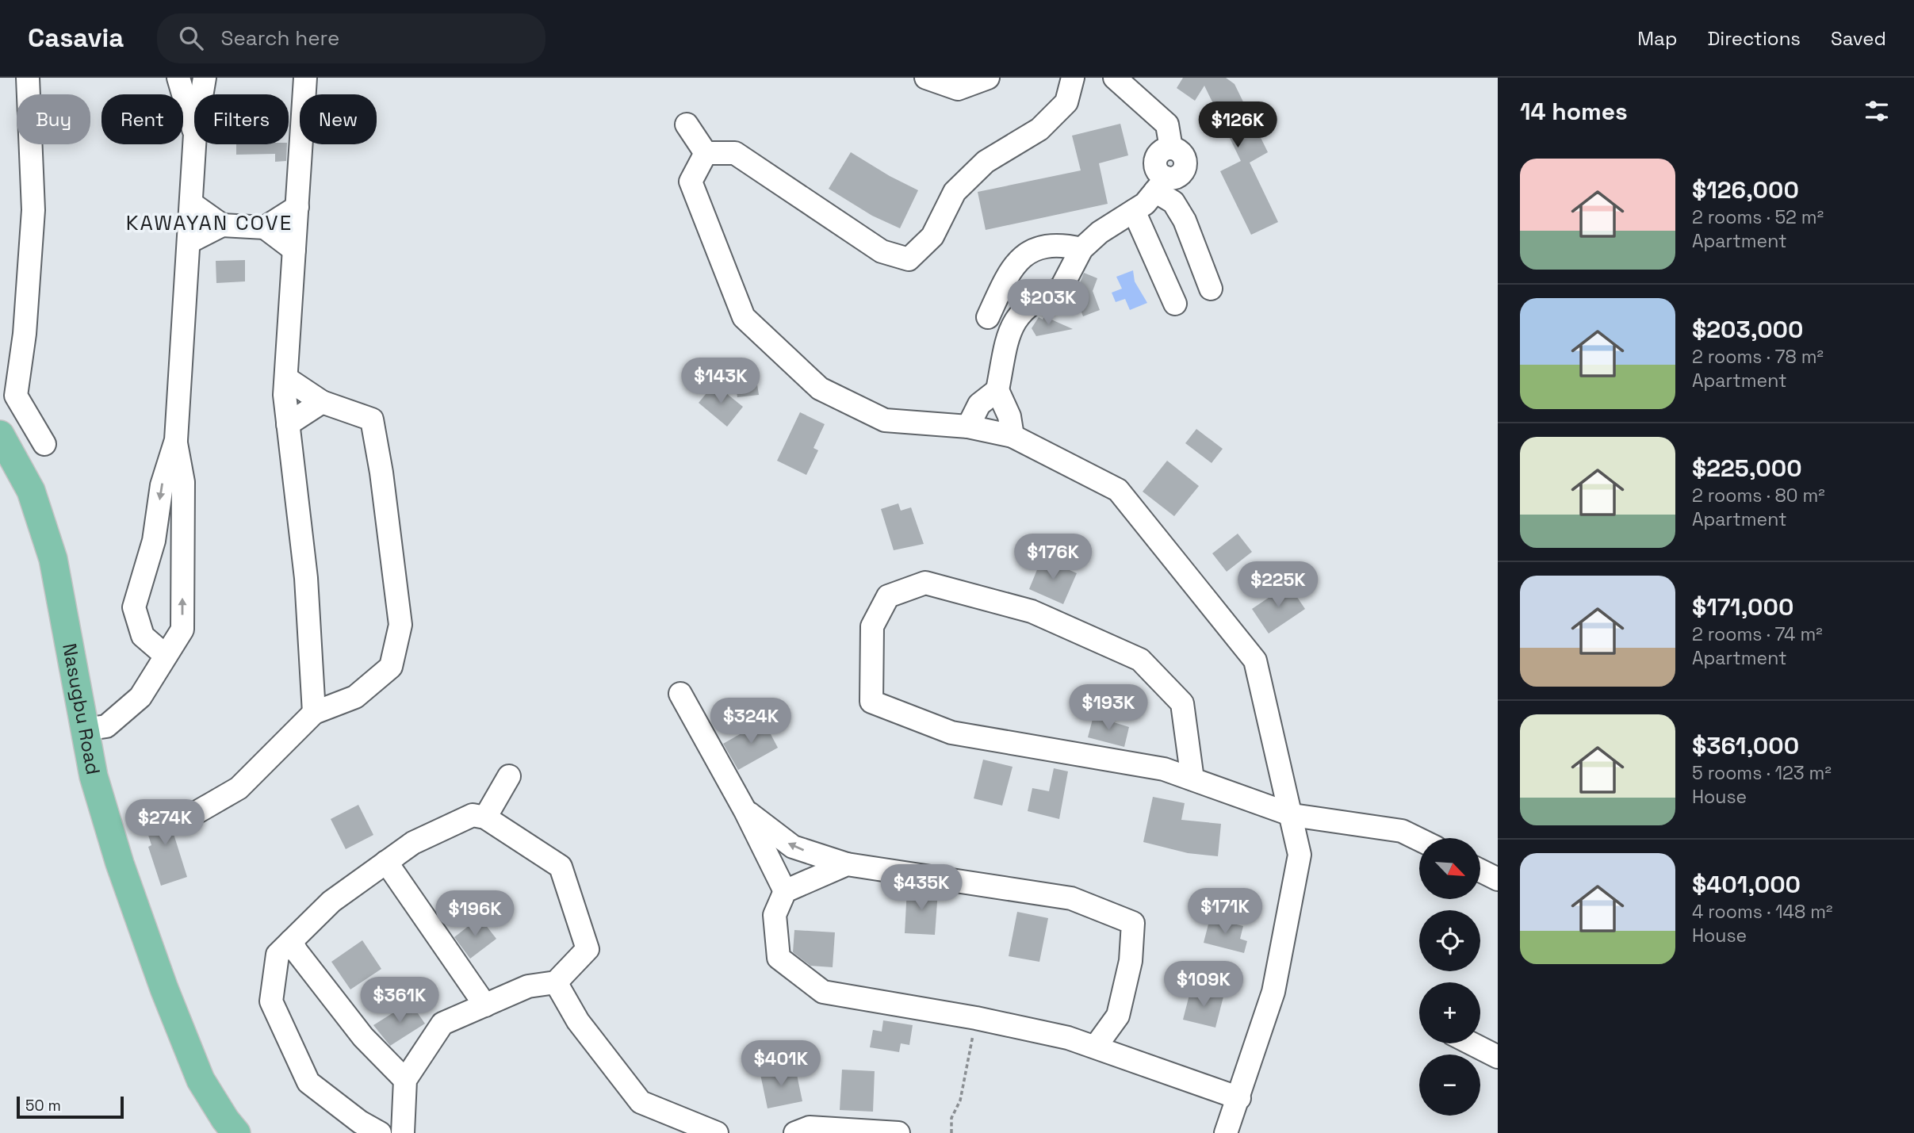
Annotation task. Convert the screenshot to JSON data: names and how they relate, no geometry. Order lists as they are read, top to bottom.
{
  "streets": {
    "main road": ["Nasugbu Road"]
  },
  "districts": ["KAWAYAN COVE"],
  "scale_bar": "50 m",
  "north": "bottom right",
  "page": {
    "header": "Casavia",
    "search": "Search here",
    "nav": ["Map", "Directions", "Saved"],
    "heading": "14 homes",
    "chip": [
      "Buy",
      "Rent",
      "Filters",
      "New"
    ],
    "price": [
      "$126K",
      "$203K",
      "$143K",
      "$176K",
      "$225K",
      "$193K",
      "$324K",
      "$274K",
      "$435K",
      "$171K",
      "$196K",
      "$109K",
      "$361K",
      "$401K"
    ],
    "list": [
      {
        "name": "$126,000",
        "note": "2 rooms · 52 m² · Apartment"
      },
      {
        "name": "$203,000",
        "note": "2 rooms · 78 m² · Apartment"
      },
      {
        "name": "$225,000",
        "note": "2 rooms · 80 m² · Apartment"
      },
      {
        "name": "$171,000",
        "note": "2 rooms · 74 m² · Apartment"
      },
      {
        "name": "$361,000",
        "note": "5 rooms · 123 m² · House"
      },
      {
        "name": "$401,000",
        "note": "4 rooms · 148 m² · House"
      }
    ],
    "map_buttons": ["+", "−"],
    "scale": "50 m"
  }
}
